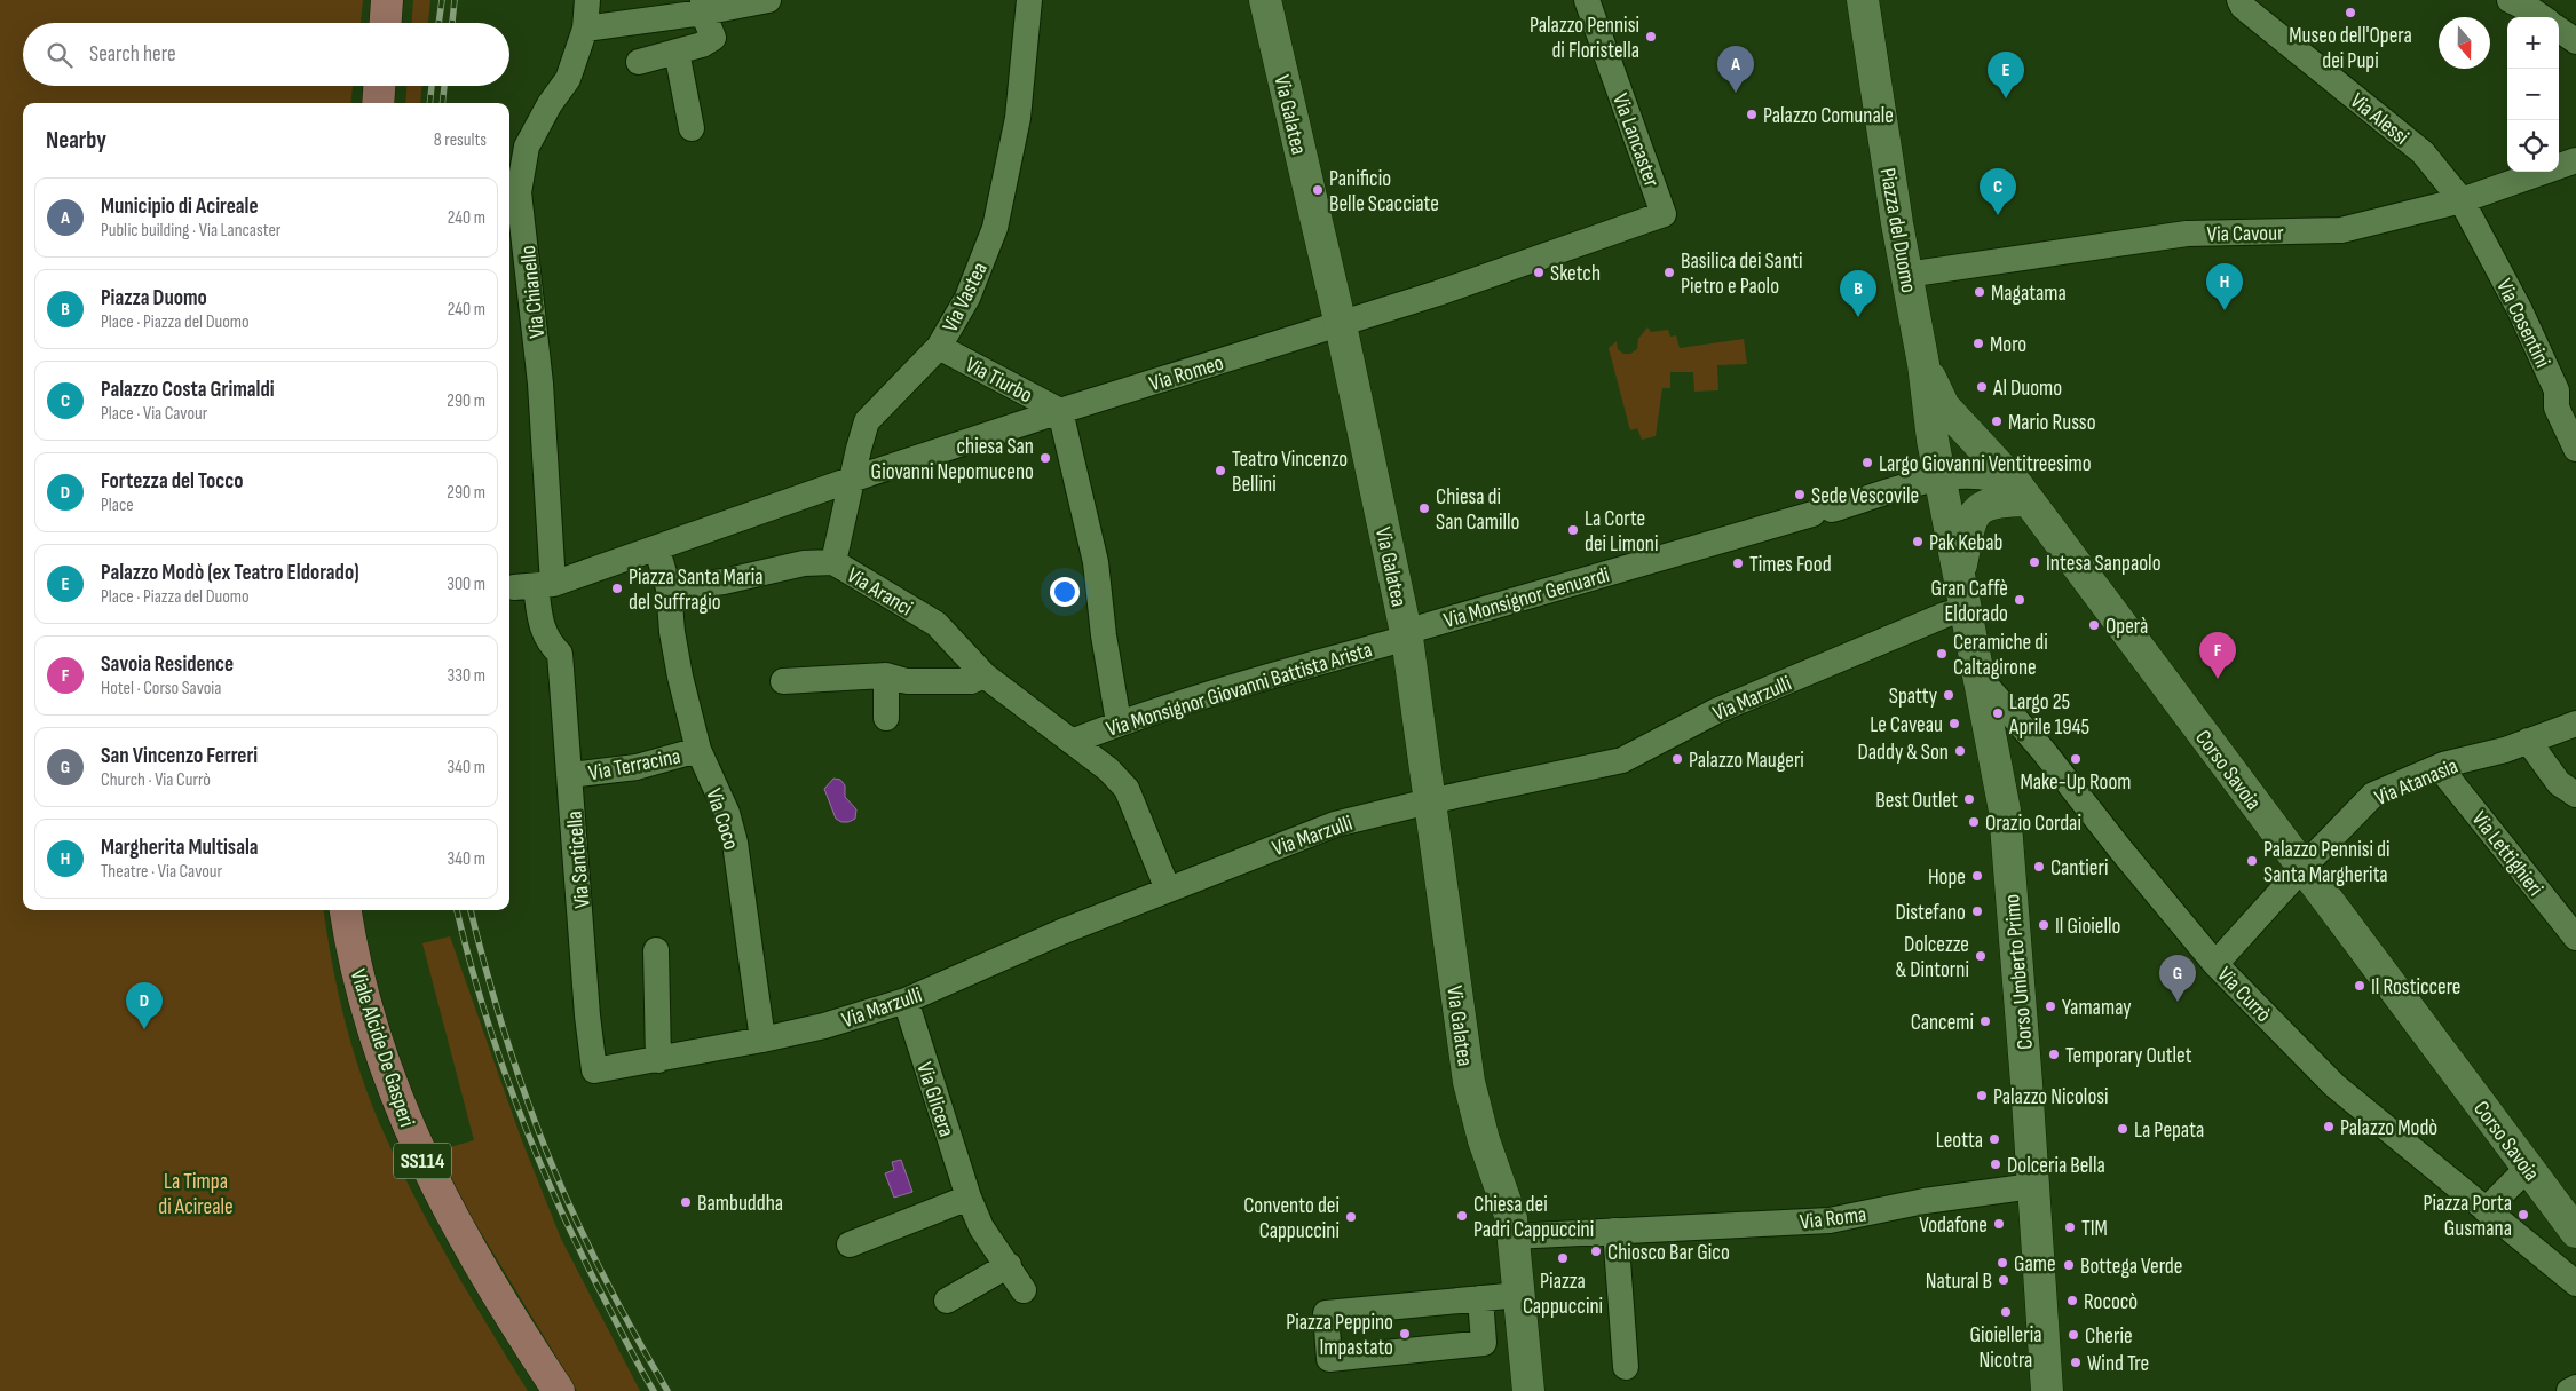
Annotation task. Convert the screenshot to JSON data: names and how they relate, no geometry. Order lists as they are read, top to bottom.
{
  "streets": {
    "main road": ["Viale Alcide De Gasperi", "SS114"],
    "street": [
      "Via Galatea",
      "Via Alessi",
      "Via Lancaster",
      "Piazza del Duomo",
      "Via Cavour",
      "Via Chianello",
      "Via Vastea",
      "Via Cosentini",
      "Via Romeo",
      "Via Tiurbo",
      "Via Aranci",
      "Via Monsignor Genuardi",
      "Via Monsignor Giovanni Battista Arista",
      "Via Marzulli",
      "Via Terracina",
      "Corso Savoia",
      "Via Atanasia",
      "Via Coco",
      "Via Lettighieri",
      "Via Santicella",
      "Corso Umberto Primo",
      "Via Currò",
      "Via Glicera",
      "Via Roma"
    ]
  },
  "crossings": [
    ["Via Galatea", "Via Romeo"],
    ["Via Galatea", "Via Monsignor Genuardi"],
    ["Via Galatea", "Via Monsignor Giovanni Battista Arista"],
    ["Via Galatea", "Via Marzulli"],
    ["Via Galatea", "Via Roma"],
    ["Via Alessi", "Via Cavour"],
    ["Via Alessi", "Via Cosentini"],
    ["Via Lancaster", "Via Romeo"],
    ["Piazza del Duomo", "Via Cavour"],
    ["Piazza del Duomo", "Corso Savoia"],
    ["Piazza del Duomo", "Corso Umberto Primo"],
    ["Via Cavour", "Via Cosentini"],
    ["Via Chianello", "Via Romeo"],
    ["Via Chianello", "Via Santicella"],
    ["Via Vastea", "Via Romeo"],
    ["Via Vastea", "Via Tiurbo"],
    ["Via Vastea", "Via Aranci"],
    ["Via Romeo", "Via Tiurbo"],
    ["Via Romeo", "Via Coco"],
    ["Via Aranci", "Via Monsignor Giovanni Battista Arista"],
    ["Via Aranci", "Via Marzulli"],
    ["Via Aranci", "Via Coco"],
    ["Via Monsignor Genuardi", "Via Monsignor Giovanni Battista Arista"],
    ["Via Monsignor Genuardi", "Corso Savoia"],
    ["Via Monsignor Genuardi", "Corso Umberto Primo"],
    ["Via Marzulli", "Via Coco"],
    ["Via Marzulli", "Via Santicella"],
    ["Via Marzulli", "Corso Umberto Primo"],
    ["Via Marzulli", "Via Glicera"],
    ["Via Terracina", "Via Coco"],
    ["Via Terracina", "Via Santicella"],
    ["Corso Savoia", "Via Atanasia"],
    ["Corso Savoia", "Corso Umberto Primo"],
    ["Via Atanasia", "Via Lettighieri"],
    ["Via Atanasia", "Via Currò"],
    ["Corso Umberto Primo", "Via Currò"],
    ["Corso Umberto Primo", "Via Roma"]
  ],
  "parks": ["La Timpa di Acireale"],
  "places": [
    "Museo dell'Opera dei Pupi",
    "Palazzo Pennisi di Floristella",
    "Palazzo Comunale",
    "Panificio Belle Scacciate",
    "Sketch",
    "Basilica dei Santi Pietro e Paolo",
    "Magatama",
    "Moro",
    "Al Duomo",
    "Mario Russo",
    "chiesa San Giovanni Nepomuceno",
    "Largo Giovanni Ventitreesimo",
    "Teatro Vincenzo Bellini",
    "Sede Vescovile",
    "Chiesa di San Camillo",
    "La Corte dei Limoni",
    "Pak Kebab",
    "Intesa Sanpaolo",
    "Times Food",
    "Piazza Santa Maria del Suffragio",
    "Gran Caffè Eldorado",
    "Operà",
    "Ceramiche di Caltagirone",
    "Spatty",
    "Largo 25 Aprile 1945",
    "Le Caveau",
    "Daddy & Son",
    "Palazzo Maugeri",
    "Make-Up Room",
    "Best Outlet",
    "Orazio Cordai",
    "Palazzo Pennisi di Santa Margherita",
    "Cantieri",
    "Hope",
    "Distefano",
    "Il Gioiello",
    "Dolcezze & Dintorni",
    "Il Rosticcere",
    "Yamamay",
    "Cancemi",
    "Temporary Outlet",
    "Palazzo Nicolosi",
    "Palazzo Modò",
    "La Pepata",
    "Leotta",
    "Dolceria Bella",
    "Bambuddha",
    "Piazza Porta Gusmana",
    "Chiesa dei Padri Cappuccini",
    "Convento dei Cappuccini",
    "Vodafone",
    "TIM",
    "Chiosco Bar Gico",
    "Piazza Cappuccini",
    "Game",
    "Bottega Verde",
    "Natural B",
    "Rococò",
    "Gioielleria Nicotra",
    "Piazza Peppino Impastato",
    "Cherie",
    "Wind Tre"
  ],
  "north": "bottom",
  "page": {
    "map_buttons": ["+", "−"],
    "search": "Search here",
    "pins": [
      "A",
      "E",
      "C",
      "H",
      "B",
      "F",
      "G",
      "D"
    ],
    "heading": ["Nearby", "8 results"],
    "list": [
      {
        "mark": "A",
        "name": "Municipio di Acireale",
        "note": "Public building · Via Lancaster",
        "value": "240 m"
      },
      {
        "mark": "B",
        "name": "Piazza Duomo",
        "note": "Place · Piazza del Duomo",
        "value": "240 m"
      },
      {
        "mark": "C",
        "name": "Palazzo Costa Grimaldi",
        "note": "Place · Via Cavour",
        "value": "290 m"
      },
      {
        "mark": "D",
        "name": "Fortezza del Tocco",
        "note": "Place",
        "value": "290 m"
      },
      {
        "mark": "E",
        "name": "Palazzo Modò (ex Teatro Eldorado)",
        "note": "Place · Piazza del Duomo",
        "value": "300 m"
      },
      {
        "mark": "F",
        "name": "Savoia Residence",
        "note": "Hotel · Corso Savoia",
        "value": "330 m"
      },
      {
        "mark": "G",
        "name": "San Vincenzo Ferreri",
        "note": "Church · Via Currò",
        "value": "340 m"
      },
      {
        "mark": "H",
        "name": "Margherita Multisala",
        "note": "Theatre · Via Cavour",
        "value": "340 m"
      }
    ]
  }
}
